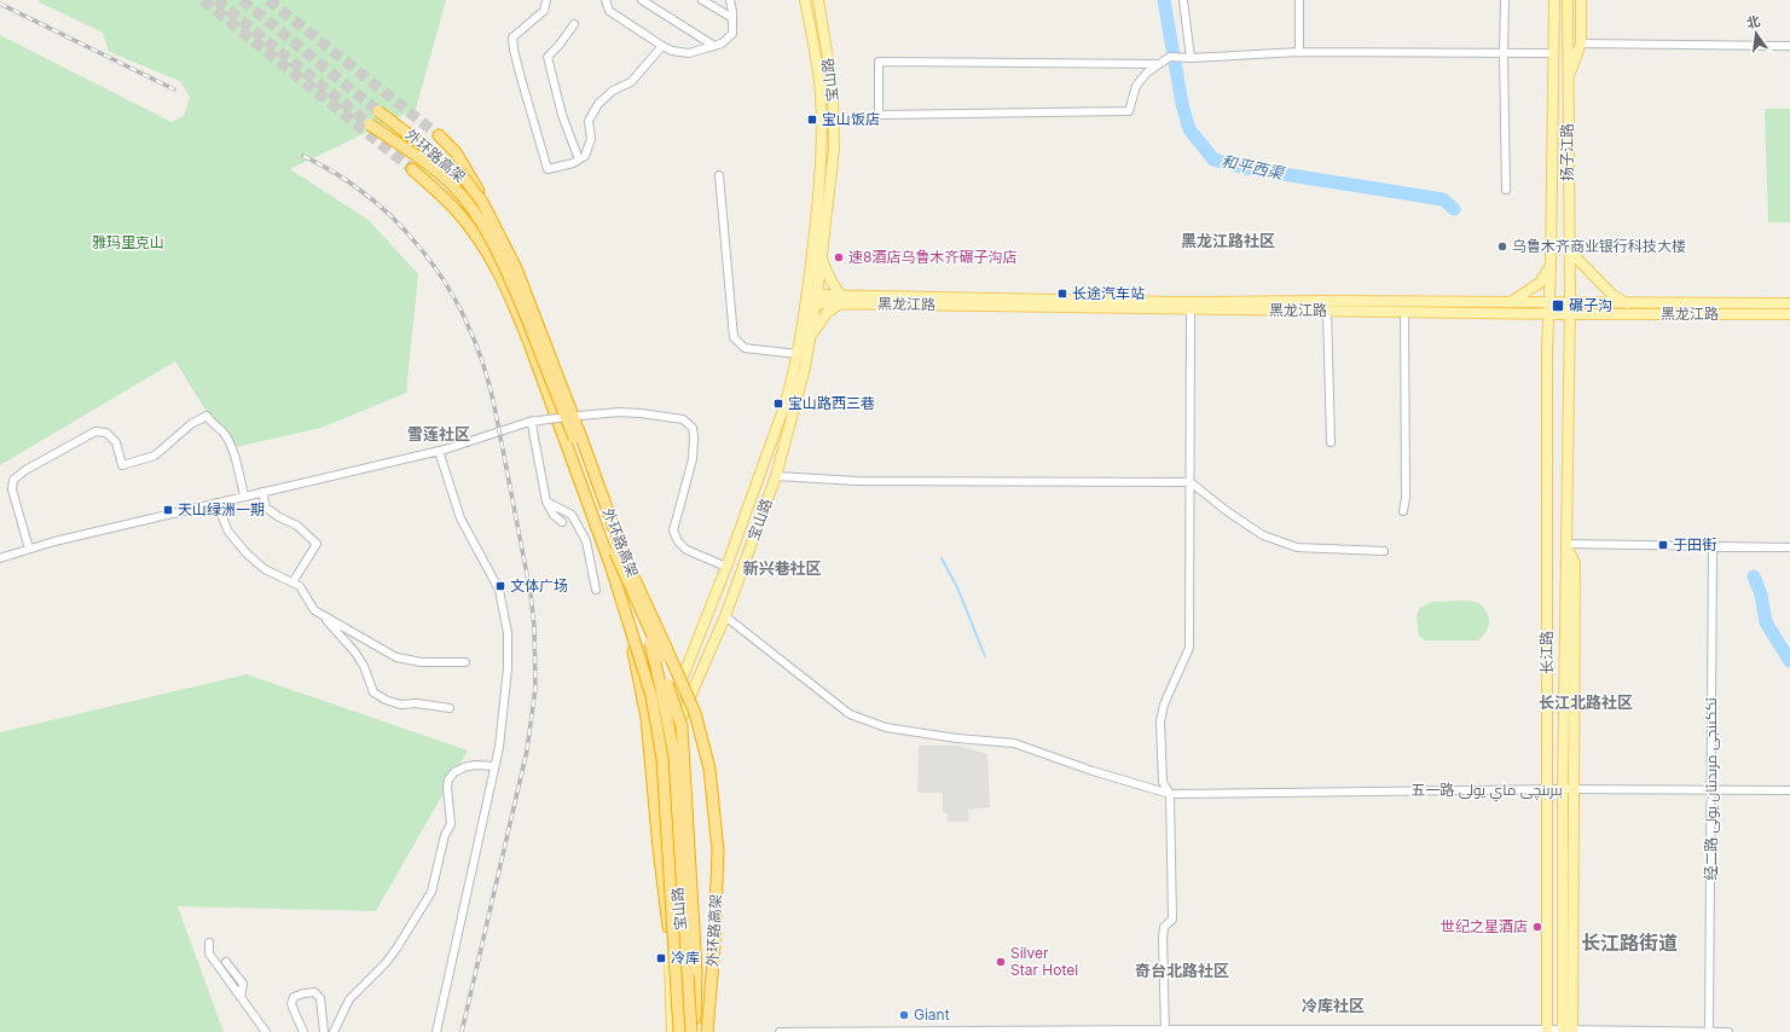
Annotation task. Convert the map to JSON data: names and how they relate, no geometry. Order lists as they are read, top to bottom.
{
  "streets": {
    "highway": ["外环路高架"],
    "main road": [
      "宝山路",
      "扬子江路",
      "黑龙江路",
      "长江路"
    ],
    "street": ["经二路 ئككىنجى مرىدىئان يولى", "五一路 بىرىنچى ماي يولى"]
  },
  "crossings": [
    ["宝山路", "黑龙江路"],
    ["扬子江路", "黑龙江路"],
    ["扬子江路", "长江路"],
    ["黑龙江路", "长江路"],
    ["长江路", "五一路 بىرىنچى ماي يولى"],
    ["经二路 ئككىنجى مرىدىئان يولى", "五一路 بىرىنچى ماي يولى"]
  ],
  "districts": [
    "黑龙江路社区",
    "雪莲社区",
    "新兴巷社区",
    "长江北路社区",
    "长江路街道",
    "奇台北路社区",
    "冷库社区"
  ],
  "water": ["和平西渠"],
  "parks": ["雅玛里克山"],
  "places": {
    "transit": [
      "宝山饭店",
      "长途汽车站",
      "碾子沟",
      "宝山路西三巷",
      "天山绿洲一期",
      "于田街",
      "文体广场",
      "冷库"
    ],
    "other": [
      "乌鲁木齐商业银行科技大楼",
      "速8酒店乌鲁木齐碾子沟店",
      "世纪之星酒店",
      "Silver Star Hotel",
      "Giant"
    ]
  },
  "north": "top"
}
